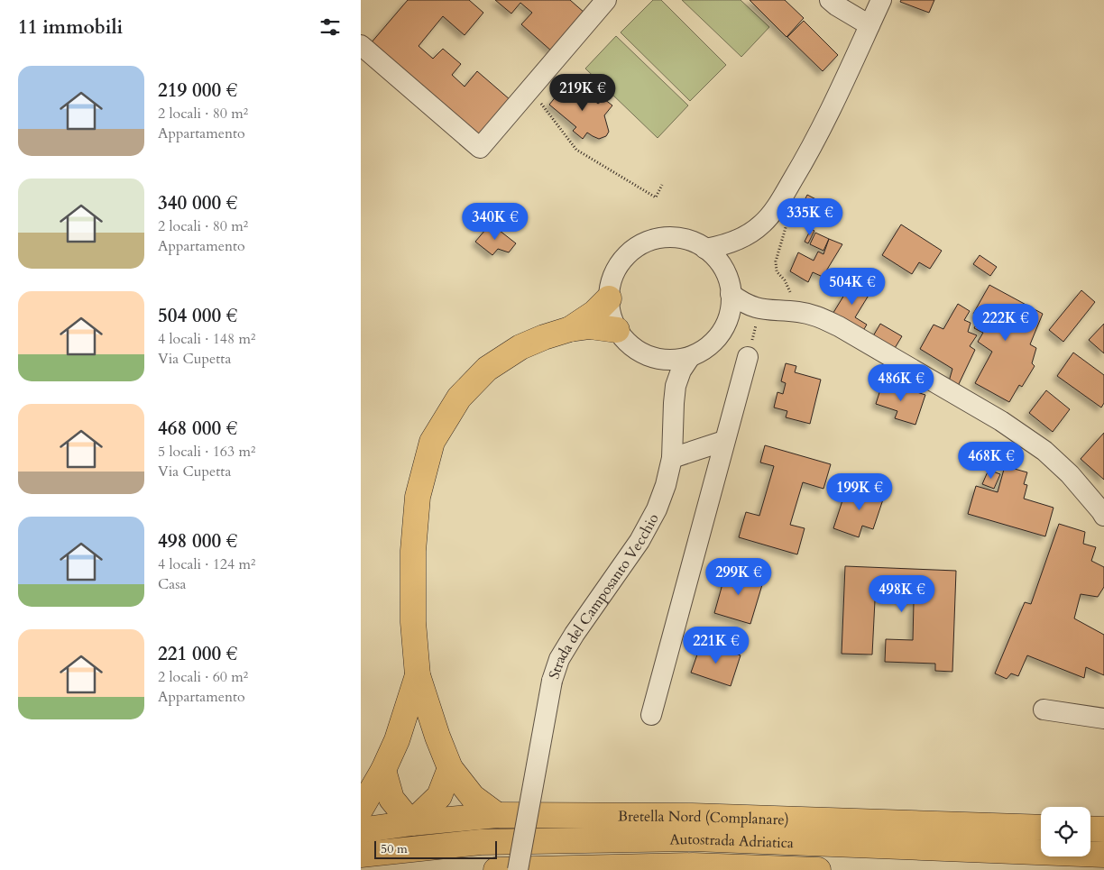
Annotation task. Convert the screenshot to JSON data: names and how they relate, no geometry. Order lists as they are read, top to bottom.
{
  "streets": {
    "main road": ["Bretella Nord (Complanare)", "Autostrada Adriatica"],
    "street": ["Strada del Camposanto Vecchio"]
  },
  "scale_bar": "50 m",
  "page": {
    "heading": "11 immobili",
    "list": [
      {
        "name": "219 000 €",
        "note": "2 locali · 80 m² · Appartamento"
      },
      {
        "name": "340 000 €",
        "note": "2 locali · 80 m² · Appartamento"
      },
      {
        "name": "504 000 €",
        "note": "4 locali · 148 m² · Via Cupetta"
      },
      {
        "name": "468 000 €",
        "note": "5 locali · 163 m² · Via Cupetta"
      },
      {
        "name": "498 000 €",
        "note": "4 locali · 124 m² · Casa"
      },
      {
        "name": "221 000 €",
        "note": "2 locali · 60 m² · Appartamento"
      }
    ],
    "price": [
      "219K €",
      "335K €",
      "340K €",
      "504K €",
      "222K €",
      "486K €",
      "468K €",
      "199K €",
      "299K €",
      "498K €",
      "221K €"
    ],
    "scale": "50 m"
  }
}
